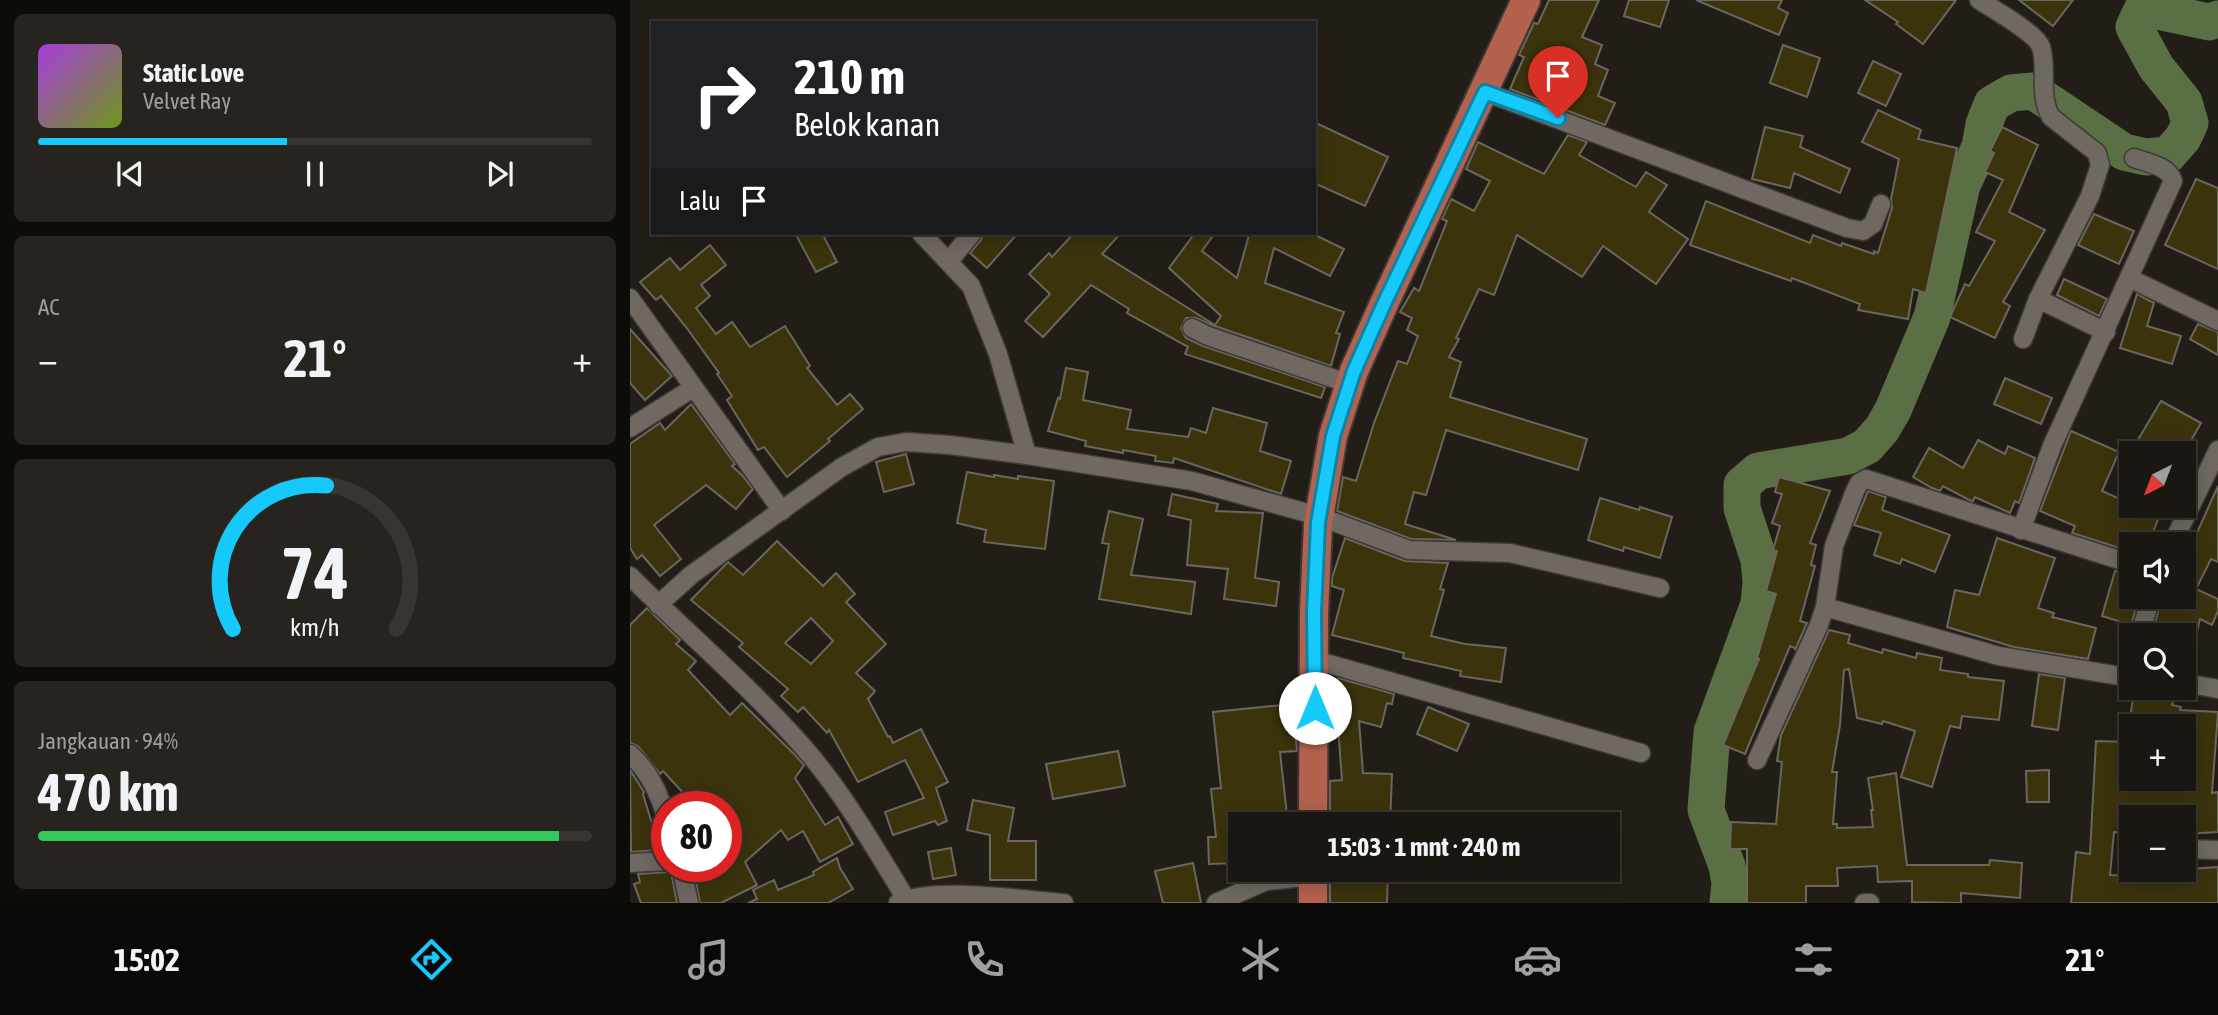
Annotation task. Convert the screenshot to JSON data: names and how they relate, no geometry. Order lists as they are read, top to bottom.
{
  "north": "bottom left",
  "page": {
    "turn": ["210 m", "Belok kanan"],
    "song": ["Static Love", "Velvet Ray"],
    "then": "Lalu",
    "tile": [
      "AC",
      ["Jangkauan · 94%", "470 km"]
    ],
    "heat": ["−", "21°", "+"],
    "map_buttons": ["+", "−"],
    "limit": "80",
    "trip": "15:03 · 1 mnt · 240 m",
    "tabs": ["15:02", "21°"],
    "gauge": ["74", "km/h"]
  }
}
